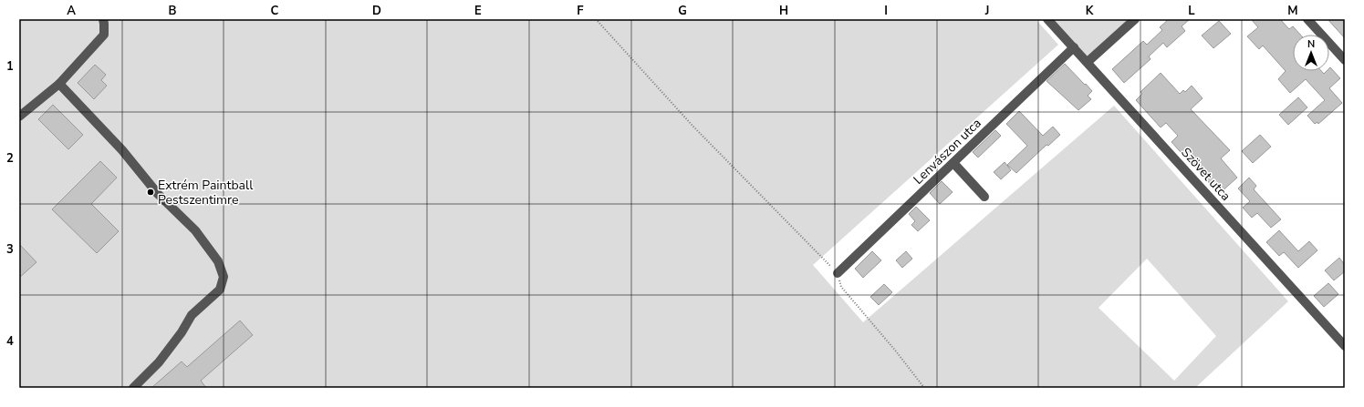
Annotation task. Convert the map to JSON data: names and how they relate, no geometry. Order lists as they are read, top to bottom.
{
  "streets": {
    "street": ["Lenvászon utca", "Szövet utca"]
  },
  "crossings": [
    ["Lenvászon utca", "Szövet utca"]
  ],
  "places": ["Extrém Paintball Pestszentimre"],
  "north": "top",
  "grid": {
    "columns": [
      "A",
      "B",
      "C",
      "D",
      "E",
      "F",
      "G",
      "H",
      "I",
      "J",
      "K",
      "L",
      "M"
    ],
    "rows": [
      "1",
      "2",
      "3",
      "4"
    ]
  }
}
